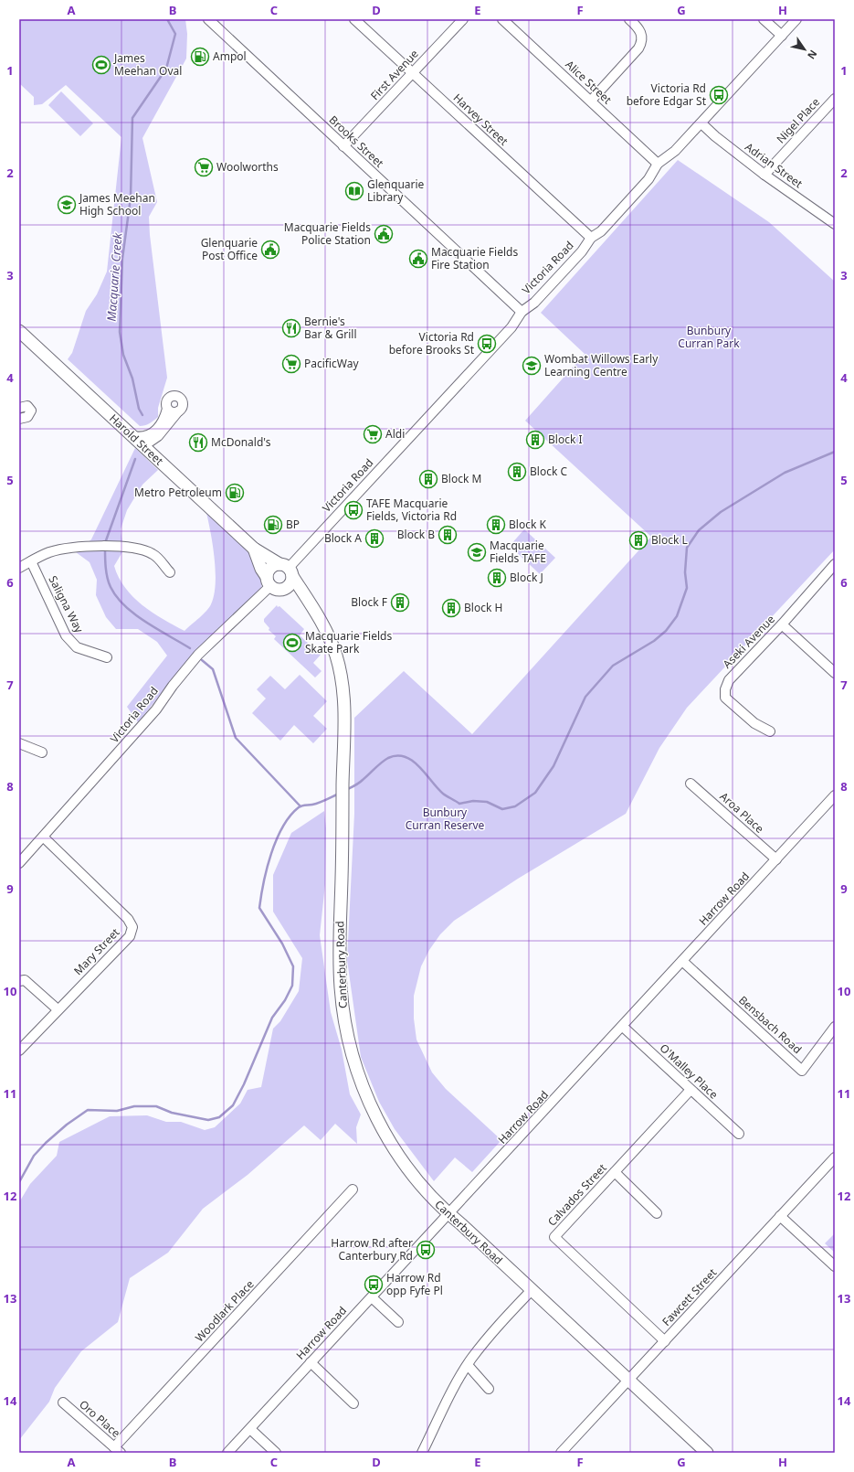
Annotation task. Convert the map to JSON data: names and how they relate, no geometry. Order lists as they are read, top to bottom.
{
  "streets": {
    "main road": ["Harold Street", "Canterbury Road"],
    "street": [
      "First Avenue",
      "Alice Street",
      "Harvey Street",
      "Nigel Place",
      "Brooks Street",
      "Adrian Street",
      "Victoria Road",
      "Saligna Way",
      "Aseki Avenue",
      "Aroa Place",
      "Harrow Road",
      "Mary Street",
      "Bensbach Road",
      "O'Malley Place",
      "Calvados Street",
      "Fawcett Street",
      "Woodlark Place",
      "Oro Place"
    ]
  },
  "crossings": [
    ["First Avenue", "Harvey Street"],
    ["First Avenue", "Brooks Street"],
    ["Alice Street", "Victoria Road"],
    ["Harvey Street", "Victoria Road"],
    ["Nigel Place", "Adrian Street"],
    ["Brooks Street", "Victoria Road"],
    ["Adrian Street", "Victoria Road"],
    ["Victoria Road", "Harold Street"],
    ["Victoria Road", "Mary Street"],
    ["Victoria Road", "Canterbury Road"],
    ["Harold Street", "Canterbury Road"],
    ["Aroa Place", "Harrow Road"],
    ["Harrow Road", "Canterbury Road"],
    ["Harrow Road", "Bensbach Road"],
    ["Harrow Road", "O'Malley Place"],
    ["Canterbury Road", "Fawcett Street"],
    ["O'Malley Place", "Calvados Street"],
    ["Calvados Street", "Fawcett Street"],
    ["Woodlark Place", "Oro Place"]
  ],
  "water": ["Macquarie Creek"],
  "parks": ["Bunbury Curran Park", "Bunbury Curran Reserve"],
  "places": {
    "fuel station": ["Ampol", "Metro Petroleum", "BP"],
    "sports": ["James Meehan Oval", "Macquarie Fields Skate Park"],
    "bus stop": [
      "Victoria Rd before Edgar St",
      "Victoria Rd before Brooks St",
      "TAFE Macquarie Fields, Victoria Rd",
      "Harrow Rd after Canterbury Rd",
      "Harrow Rd opp Fyfe Pl"
    ],
    "supermarket": ["Woolworths", "PacificWay", "Aldi"],
    "library": ["Glenquarie Library"],
    "school or university": ["James Meehan High School", "Wombat Willows Early Learning Centre", "Macquarie Fields TAFE"],
    "public building": ["Macquarie Fields Police Station", "Glenquarie Post Office", "Macquarie Fields Fire Station"],
    "restaurant": ["Bernie's Bar & Grill", "McDonald's"],
    "building": [
      "Block I",
      "Block C",
      "Block M",
      "Block K",
      "Block B",
      "Block A",
      "Block L",
      "Block J",
      "Block F",
      "Block H"
    ]
  },
  "north": "bottom right",
  "grid": {
    "columns": [
      "A",
      "B",
      "C",
      "D",
      "E",
      "F",
      "G",
      "H"
    ],
    "rows": [
      "1",
      "2",
      "3",
      "4",
      "5",
      "6",
      "7",
      "8",
      "9",
      "10",
      "11",
      "12",
      "13",
      "14"
    ]
  }
}
